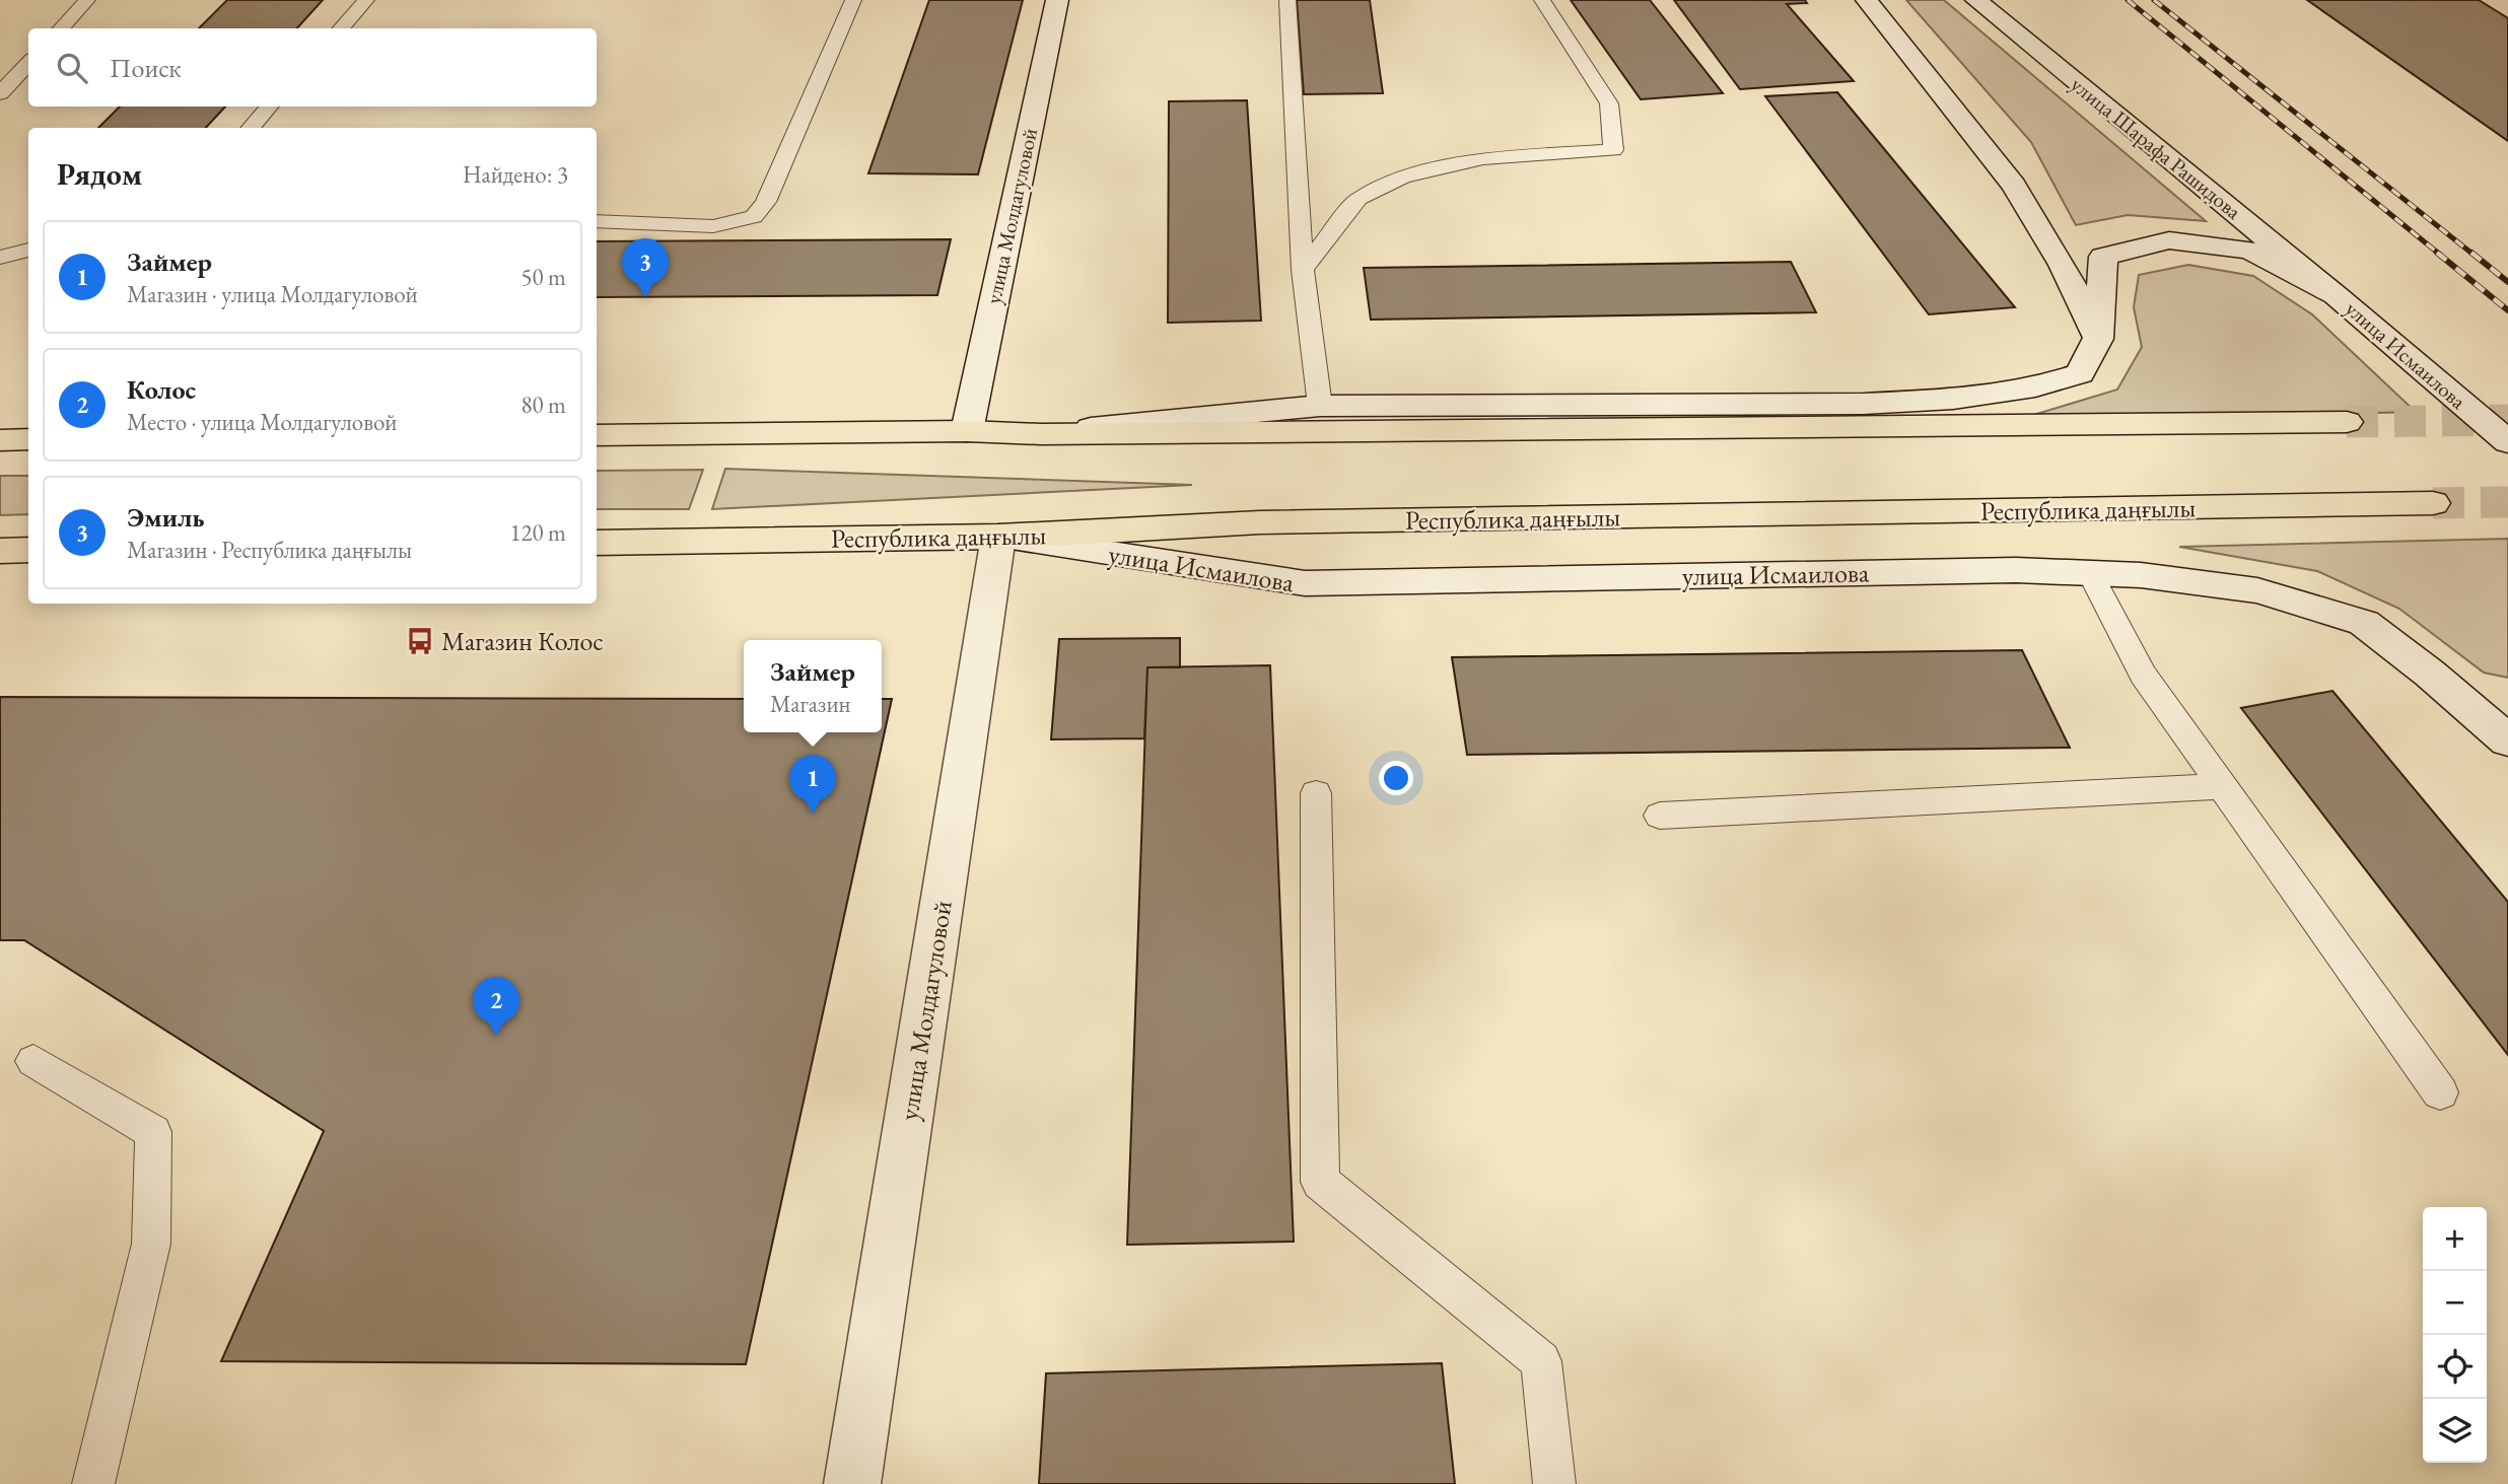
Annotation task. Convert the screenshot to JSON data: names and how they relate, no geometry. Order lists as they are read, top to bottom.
{
  "streets": {
    "main road": [
      "улица Шарафа Рашидова",
      "улица Молдагуловой",
      "улица Исмаилова",
      "Республика даңғылы"
    ]
  },
  "crossings": [
    ["улица Шарафа Рашидова", "улица Исмаилова"],
    ["улица Молдагуловой", "улица Исмаилова"],
    ["улица Молдагуловой", "Республика даңғылы"],
    ["улица Исмаилова", "Республика даңғылы"]
  ],
  "places": {
    "bus stop": ["Магазин Колос"]
  },
  "page": {
    "search": "Поиск",
    "heading": ["Рядом", "Найдено: 3"],
    "list": [
      {
        "mark": "1",
        "name": "Займер",
        "note": "Магазин · улица Молдагуловой",
        "value": "50 m"
      },
      {
        "mark": "2",
        "name": "Колос",
        "note": "Место · улица Молдагуловой",
        "value": "80 m"
      },
      {
        "mark": "3",
        "name": "Эмиль",
        "note": "Магазин · Республика даңғылы",
        "value": "120 m"
      }
    ],
    "pins": ["3", "1", "2"],
    "popup": ["Займер", "Магазин"],
    "map_buttons": ["+", "−"]
  }
}
